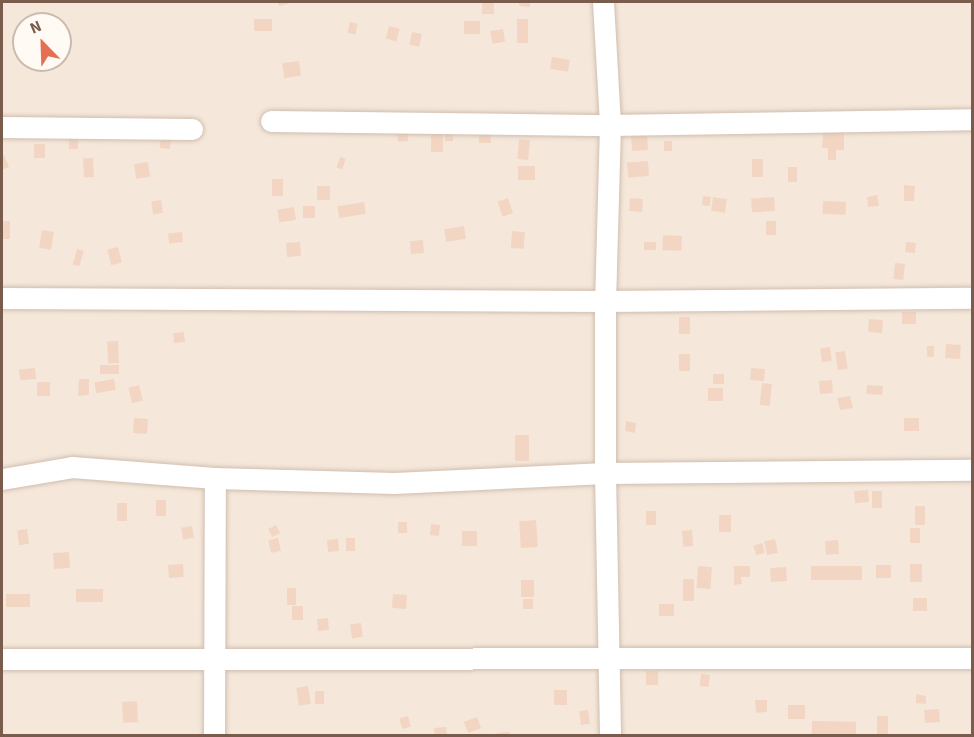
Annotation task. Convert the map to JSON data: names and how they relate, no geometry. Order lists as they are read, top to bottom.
{
  "north": "top left"
}
